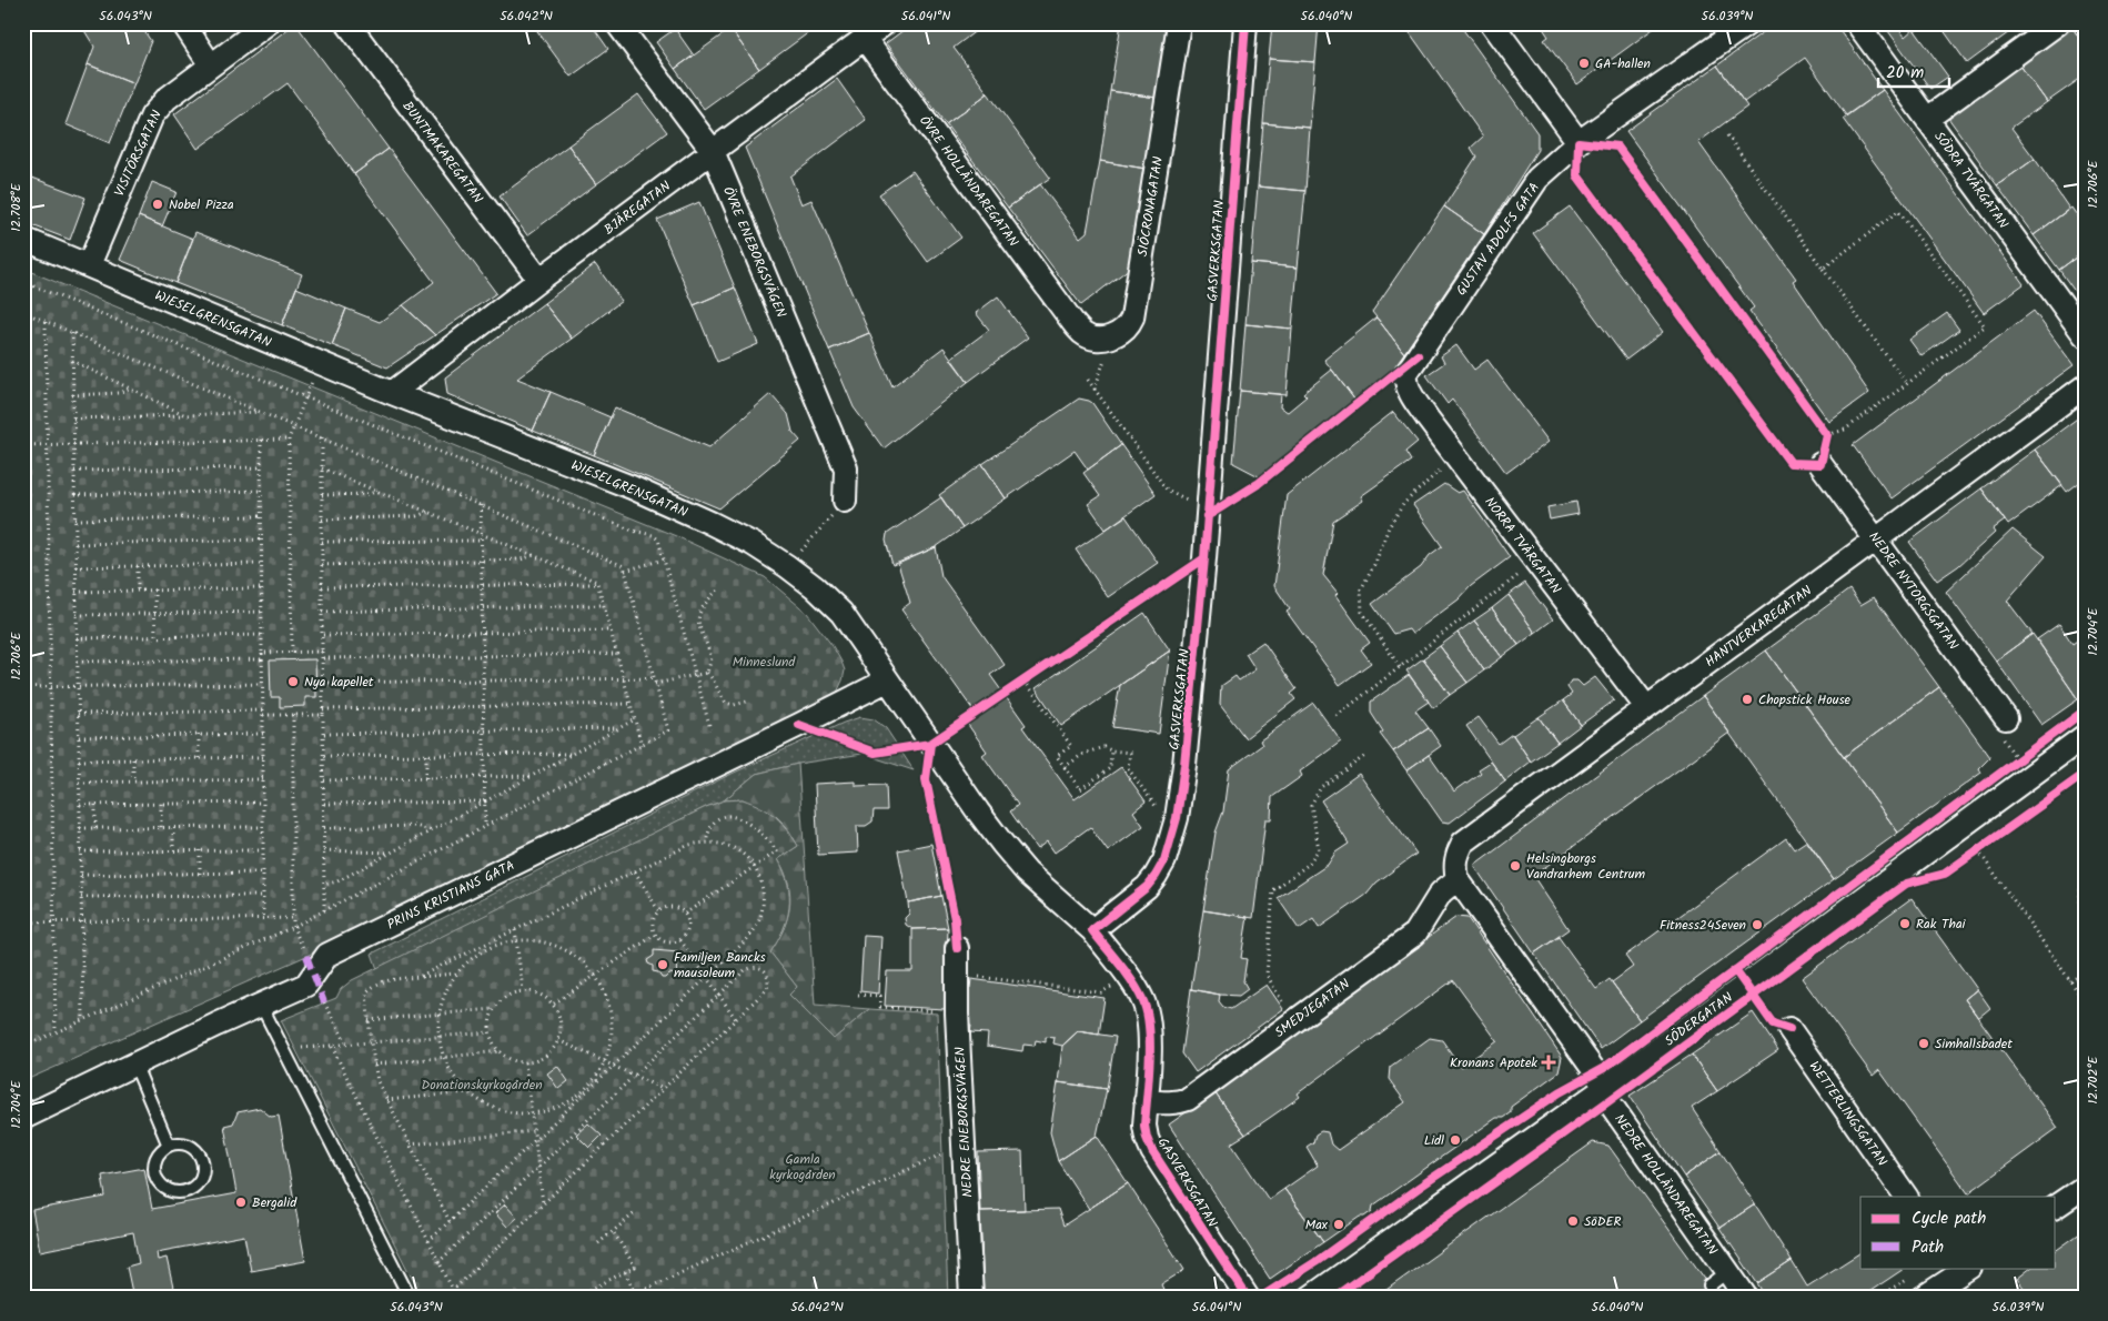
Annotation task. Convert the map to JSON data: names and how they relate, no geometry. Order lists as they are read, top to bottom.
{
  "streets": {
    "street": [
      "BUNTMAKAREGATAN",
      "VISITÖRSGATAN",
      "SÖDRA TVÄRGATAN",
      "ÖVRE HOLLÄNDAREGATAN",
      "SIÖCRONAGATAN",
      "BJÄREGATAN",
      "GUSTAV ADOLFS GATA",
      "GASVERKSGATAN",
      "ÖVRE ENEBORGSVÄGEN",
      "WIESELGRENSGATAN",
      "NORRA TVÄRGATAN",
      "NEDRE NYTORGSGATAN",
      "HANTVERKAREGATAN",
      "PRINS KRISTIANS GATA",
      "SMEDJEGATAN",
      "SÖDERGATAN",
      "WETTERLINGSGATAN",
      "NEDRE ENEBORGSVÄGEN",
      "NEDRE HOLLÄNDAREGATAN"
    ]
  },
  "crossings": [
    ["BUNTMAKAREGATAN", "BJÄREGATAN"],
    ["VISITÖRSGATAN", "WIESELGRENSGATAN"],
    ["ÖVRE HOLLÄNDAREGATAN", "SIÖCRONAGATAN"],
    ["ÖVRE HOLLÄNDAREGATAN", "BJÄREGATAN"],
    ["BJÄREGATAN", "ÖVRE ENEBORGSVÄGEN"],
    ["BJÄREGATAN", "WIESELGRENSGATAN"],
    ["GUSTAV ADOLFS GATA", "NORRA TVÄRGATAN"],
    ["GASVERKSGATAN", "WIESELGRENSGATAN"],
    ["GASVERKSGATAN", "SMEDJEGATAN"],
    ["WIESELGRENSGATAN", "PRINS KRISTIANS GATA"],
    ["NORRA TVÄRGATAN", "HANTVERKAREGATAN"],
    ["NEDRE NYTORGSGATAN", "HANTVERKAREGATAN"],
    ["HANTVERKAREGATAN", "SMEDJEGATAN"],
    ["HANTVERKAREGATAN", "NEDRE HOLLÄNDAREGATAN"],
    ["SMEDJEGATAN", "NEDRE HOLLÄNDAREGATAN"],
    ["SÖDERGATAN", "NEDRE HOLLÄNDAREGATAN"]
  ],
  "parks": ["Minneslund", "Donationskyrkogården", "Gamla kyrkogården"],
  "places": {
    "other": [
      "GA-hallen",
      "Nobel Pizza",
      "Nya kapellet",
      "Chopstick House",
      "Helsingborgs Vandrarhem Centrum",
      "Rak Thai",
      "Fitness24Seven",
      "Familjen Bancks mausoleum",
      "Simhallsbadet",
      "Lidl",
      "Bergalid",
      "SöDER",
      "Max"
    ],
    "health": ["Kronans Apotek"]
  },
  "legend": ["Cycle path", "Path"],
  "scale_bar": "20 m",
  "coordinates": [
    "56.043°N",
    "56.042°N",
    "56.041°N",
    "56.040°N",
    "56.039°N",
    "12.706°E",
    "12.708°E",
    "12.704°E",
    "12.702°E"
  ]
}
